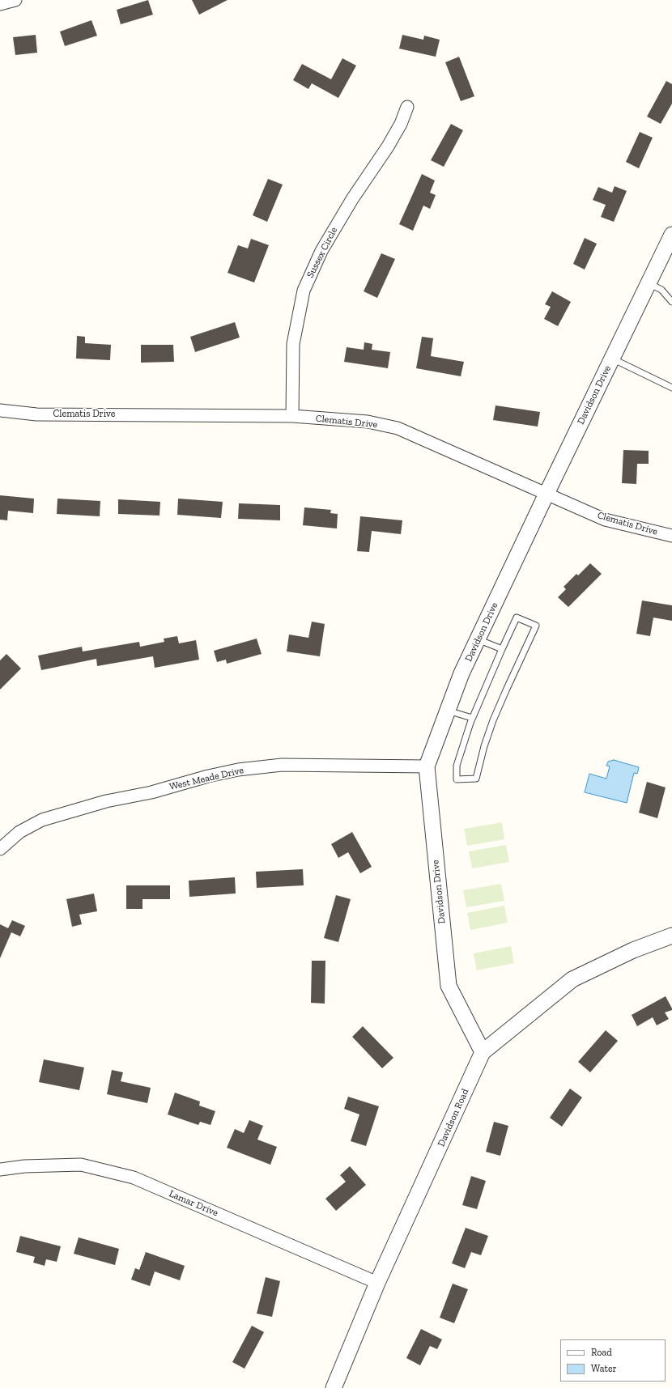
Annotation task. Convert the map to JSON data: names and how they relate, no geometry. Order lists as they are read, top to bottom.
{
  "streets": {
    "street": [
      "Sussex Circle",
      "Davidson Drive",
      "Clematis Drive",
      "West Meade Drive",
      "Davidson Road",
      "Lamar Drive"
    ]
  },
  "crossings": [
    ["Sussex Circle", "Clematis Drive"],
    ["Davidson Drive", "Clematis Drive"],
    ["Davidson Drive", "West Meade Drive"],
    ["Davidson Drive", "Davidson Road"],
    ["Davidson Road", "Lamar Drive"]
  ],
  "legend": ["Road", "Water"]
}
